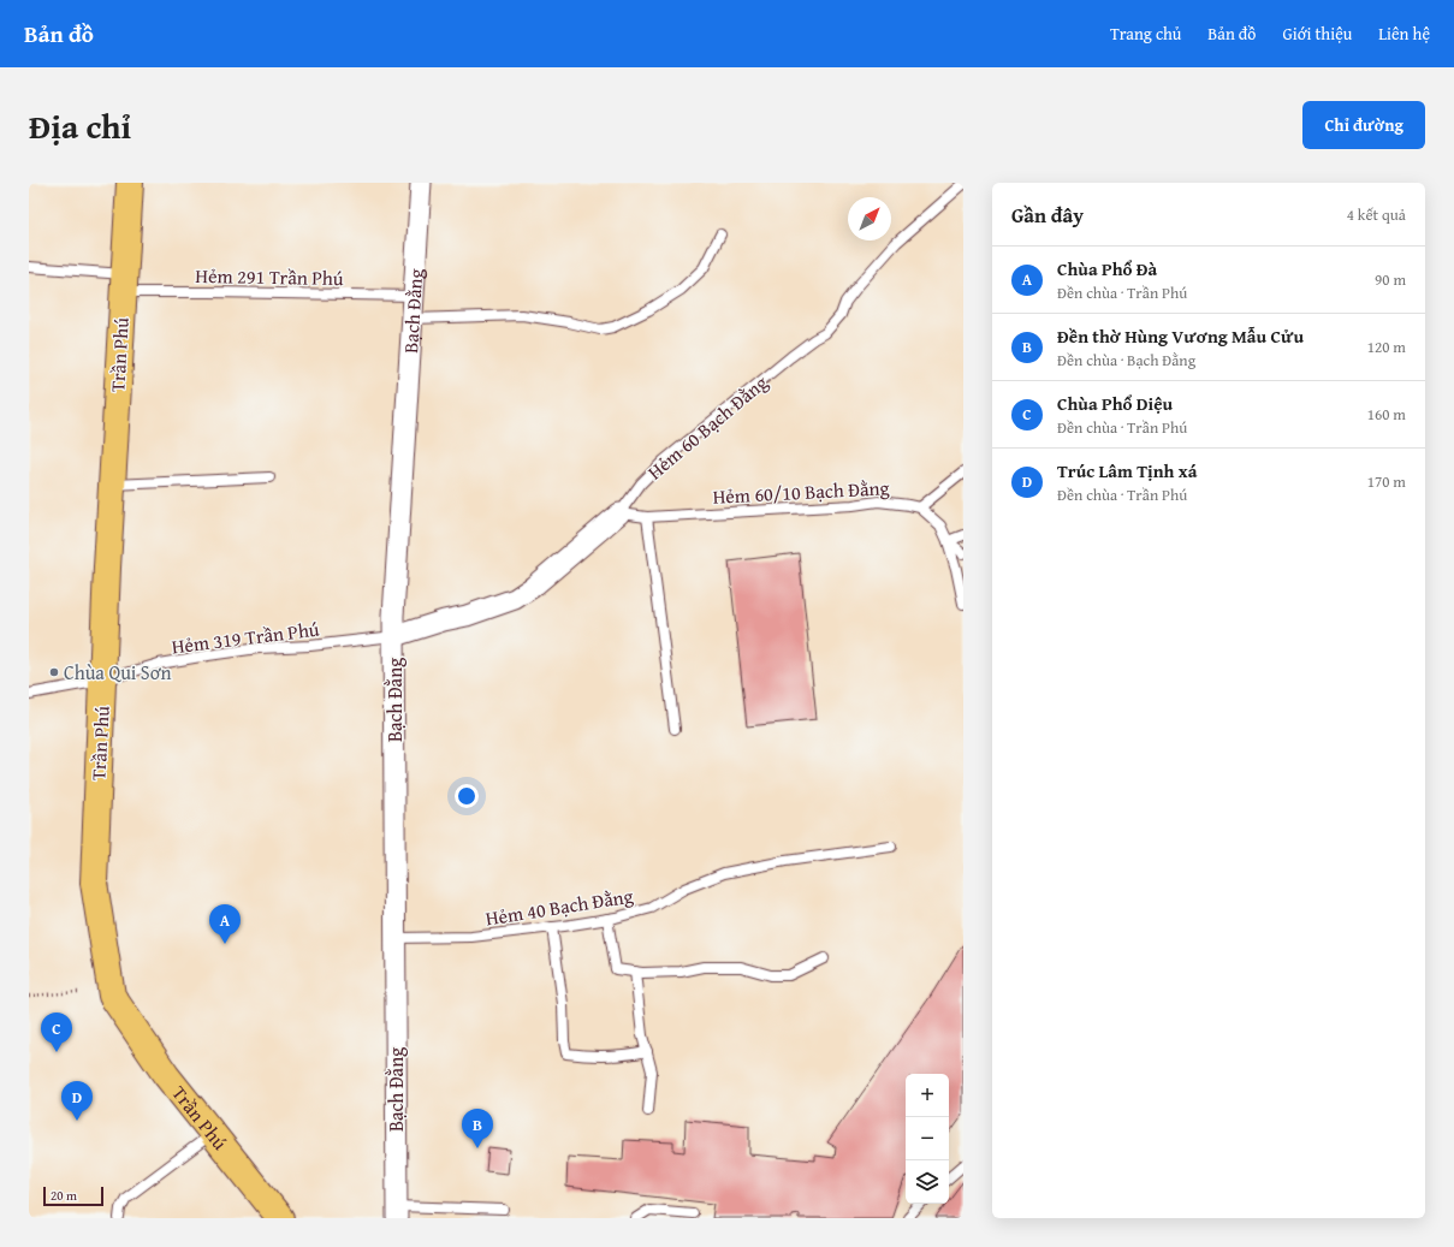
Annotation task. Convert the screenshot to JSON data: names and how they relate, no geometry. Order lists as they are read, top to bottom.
{
  "streets": {
    "main road": ["Trần Phú"],
    "street": ["Bạch Đằng", "Hẻm 60 Bạch Đằng"],
    "lane": [
      "Hẻm 291 Trần Phú",
      "Hẻm 60/10 Bạch Đằng",
      "Hẻm 319 Trần Phú",
      "Hẻm 40 Bạch Đằng"
    ]
  },
  "crossings": [
    ["Hẻm 291 Trần Phú", "Bạch Đằng"],
    ["Hẻm 291 Trần Phú", "Trần Phú"],
    ["Bạch Đằng", "Hẻm 60 Bạch Đằng"],
    ["Bạch Đằng", "Hẻm 319 Trần Phú"],
    ["Bạch Đằng", "Hẻm 40 Bạch Đằng"],
    ["Trần Phú", "Hẻm 319 Trần Phú"],
    ["Hẻm 60 Bạch Đằng", "Hẻm 60/10 Bạch Đằng"],
    ["Hẻm 60 Bạch Đằng", "Hẻm 319 Trần Phú"]
  ],
  "places": ["Chùa Qui Sơn"],
  "scale_bar": "20 m",
  "north": "top right",
  "page": {
    "header": "Bản đồ",
    "nav": [
      "Trang chủ",
      "Bản đồ",
      "Giới thiệu",
      "Liên hệ"
    ],
    "title": "Địa chỉ",
    "buttons": "Chỉ đường",
    "heading": ["Gần đây", "4 kết quả"],
    "list": [
      {
        "mark": "A",
        "name": "Chùa Phổ Đà",
        "note": "Đền chùa · Trần Phú",
        "value": "90 m"
      },
      {
        "mark": "B",
        "name": "Đền thờ Hùng Vương Mẫu Cửu",
        "note": "Đền chùa · Bạch Đằng",
        "value": "120 m"
      },
      {
        "mark": "C",
        "name": "Chùa Phổ Diệu",
        "note": "Đền chùa · Trần Phú",
        "value": "160 m"
      },
      {
        "mark": "D",
        "name": "Trúc Lâm Tịnh xá",
        "note": "Đền chùa · Trần Phú",
        "value": "170 m"
      }
    ],
    "pins": [
      "A",
      "C",
      "D",
      "B"
    ],
    "map_buttons": ["+", "−"],
    "scale": "20 m"
  }
}
